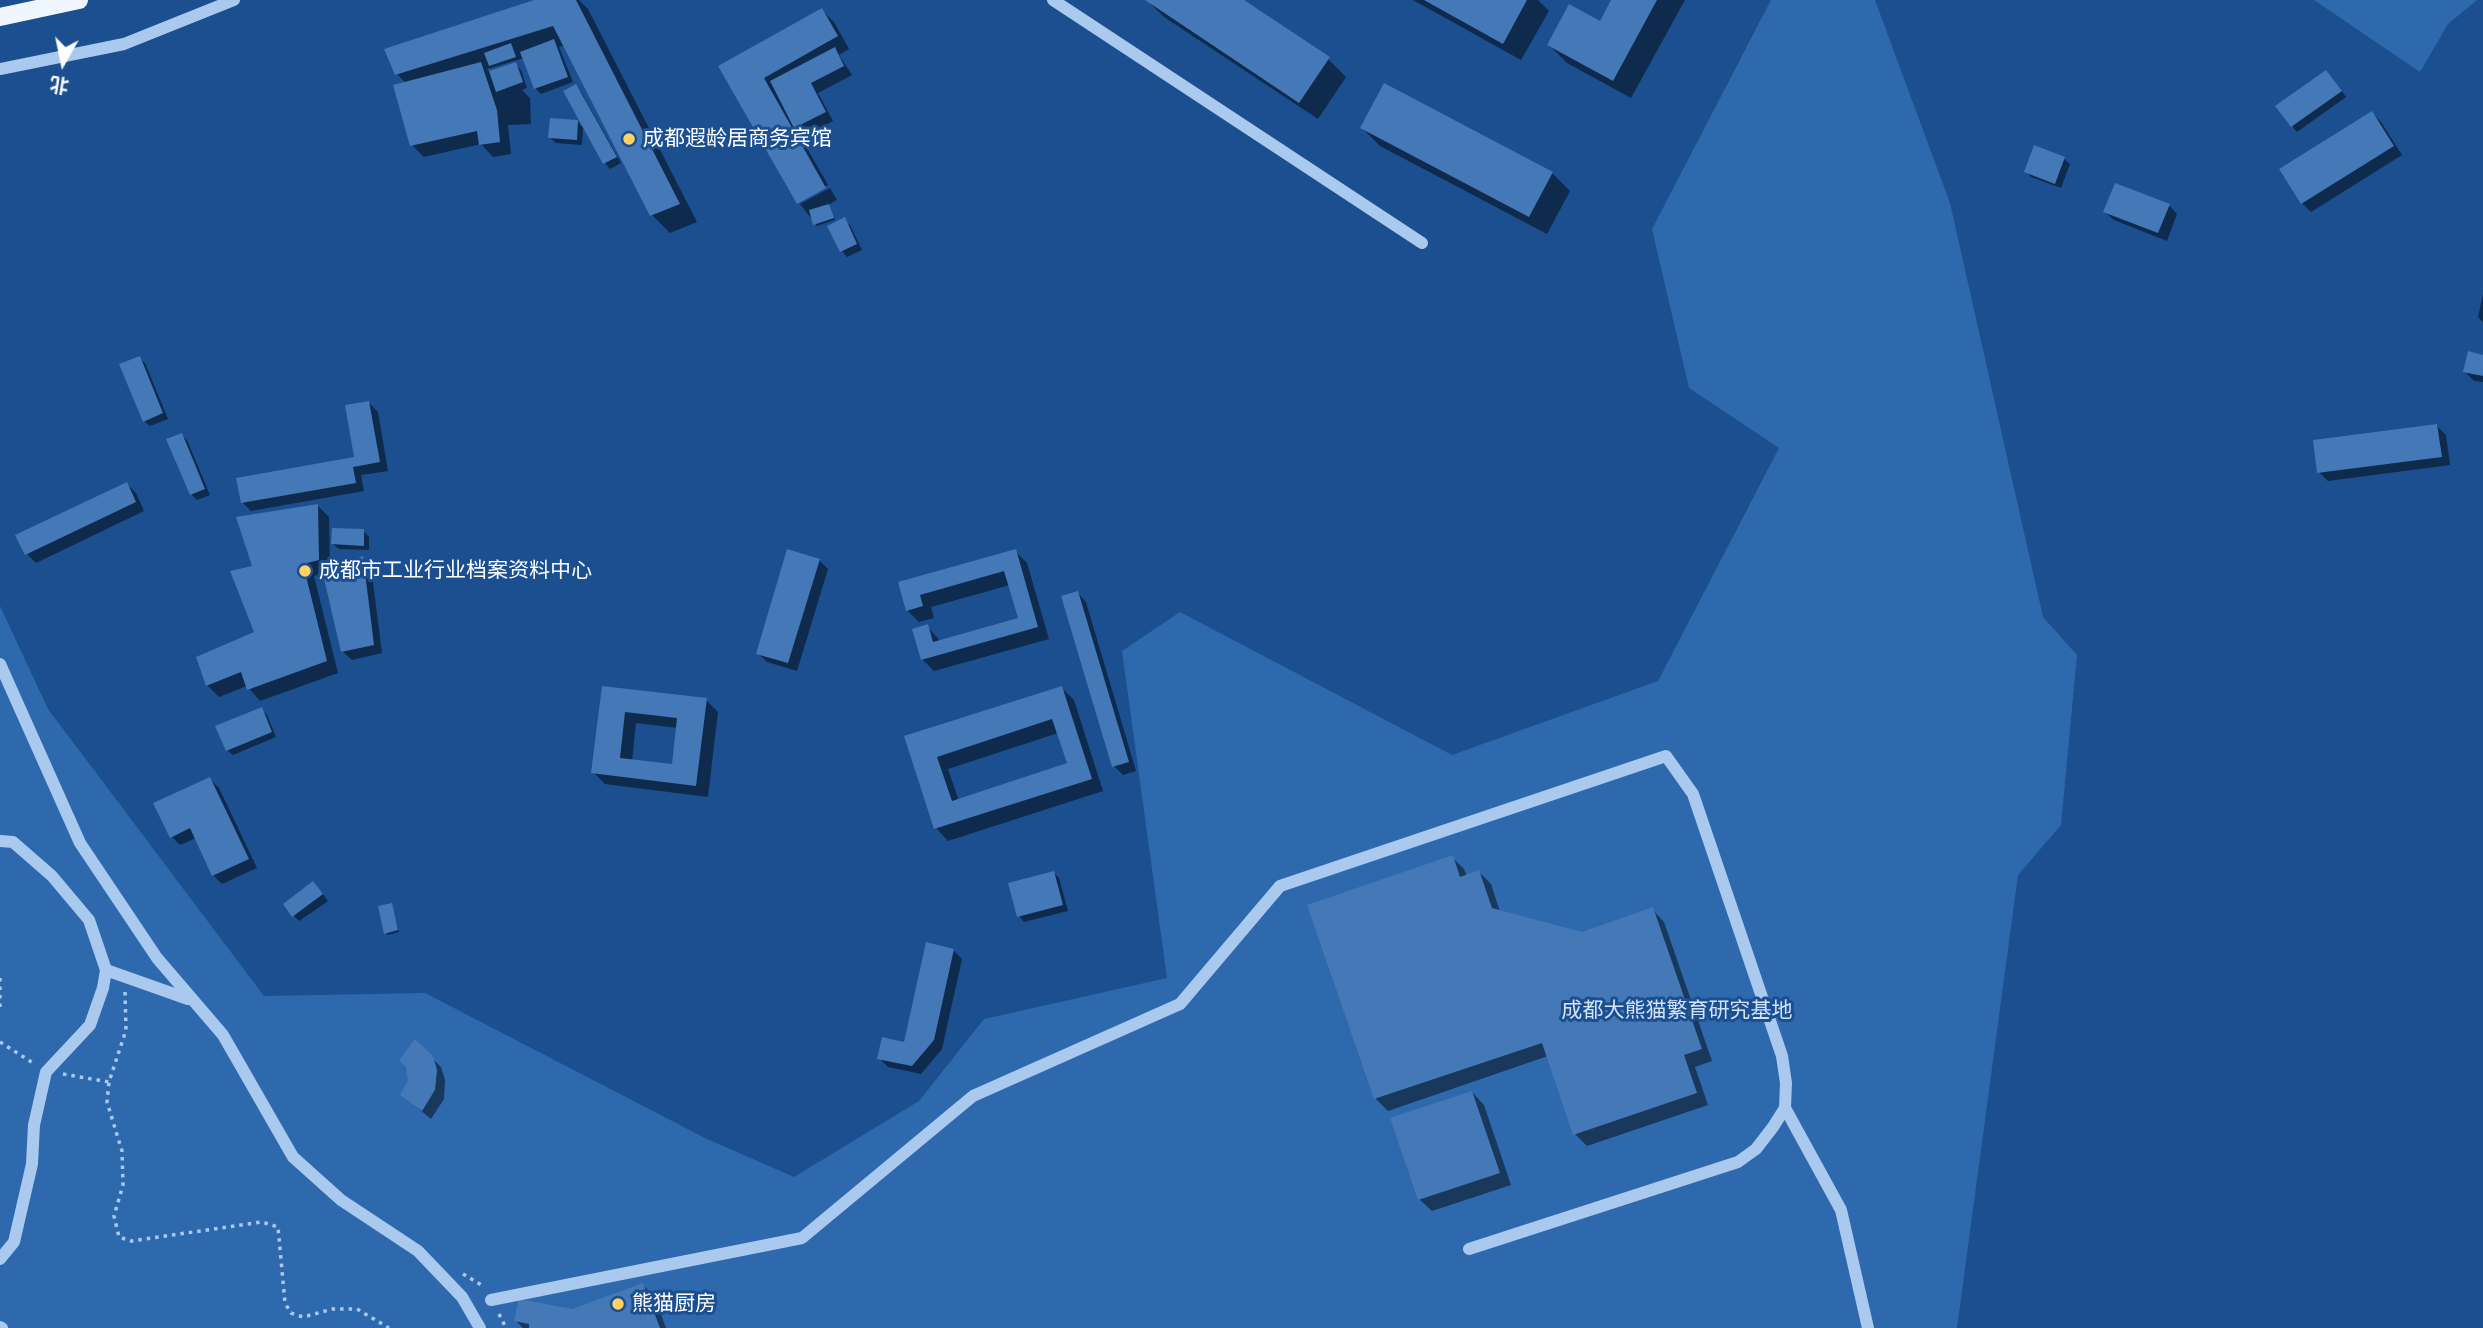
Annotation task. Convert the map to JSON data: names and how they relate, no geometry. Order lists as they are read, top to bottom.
{
  "parks": ["成都大熊猫繁育研究基地"],
  "places": ["成都遐龄居商务宾馆", "成都市工业行业档案资料中心", "熊猫厨房"],
  "north": "bottom"
}
